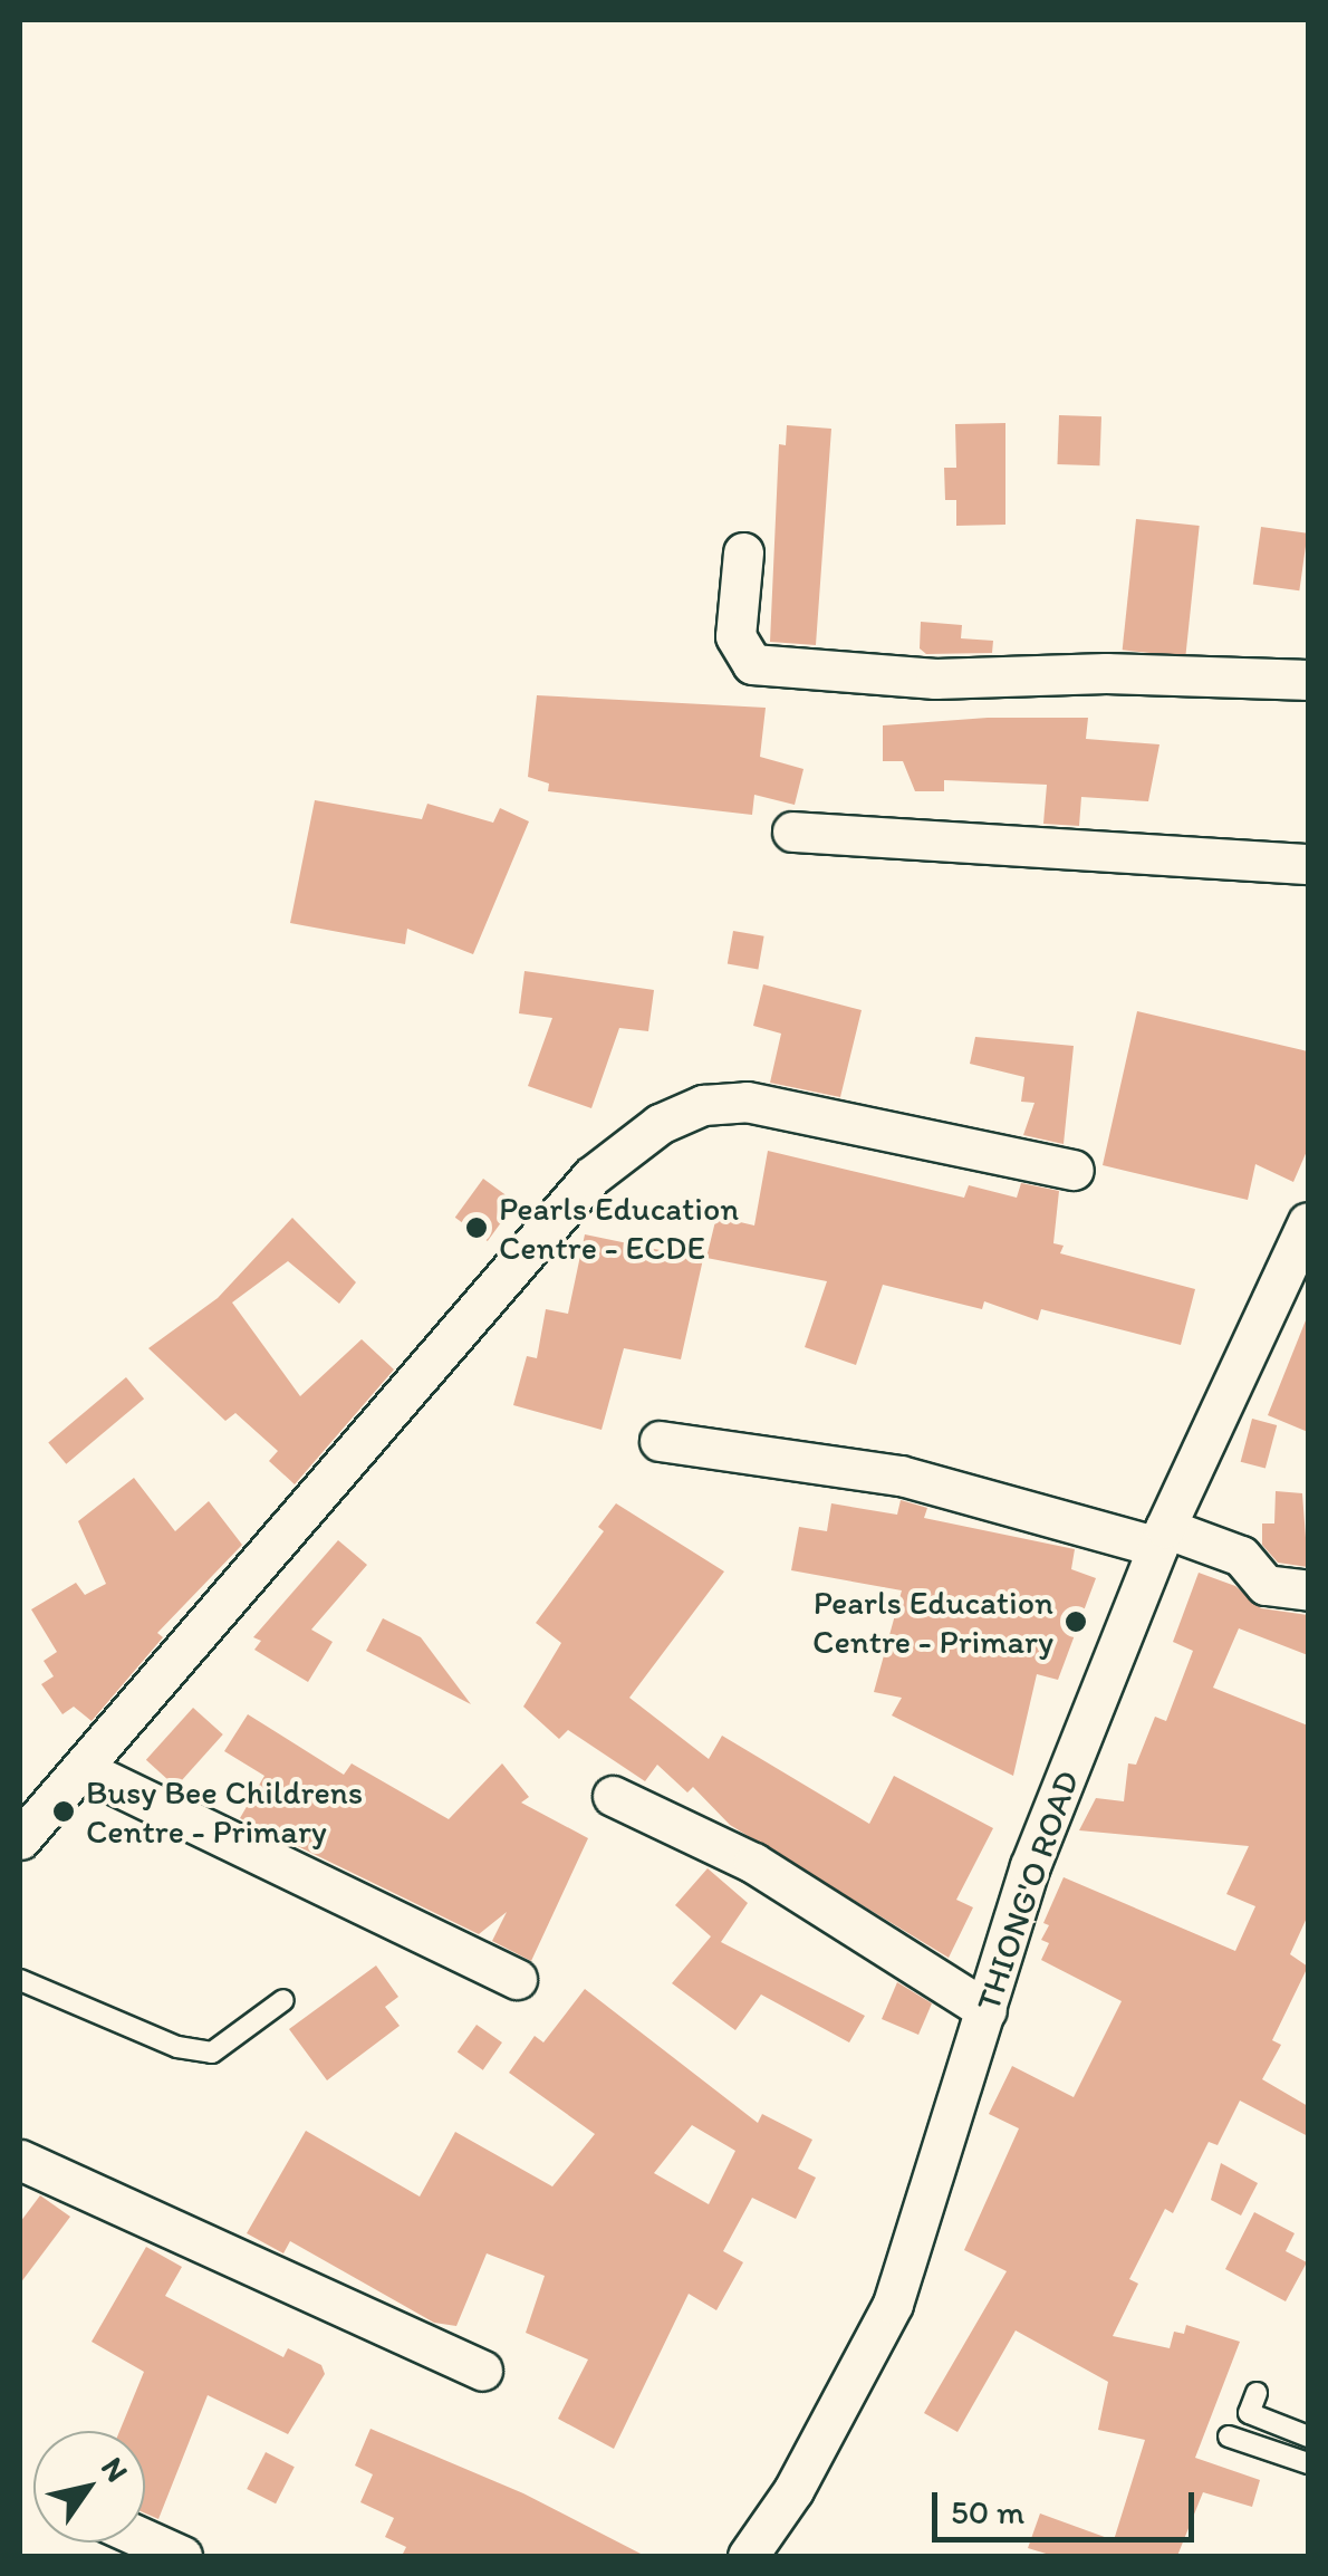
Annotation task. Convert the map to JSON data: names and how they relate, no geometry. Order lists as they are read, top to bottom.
{
  "streets": {
    "street": ["THIONG'O ROAD"]
  },
  "places": ["Pearls Education Centre - ECDE", "Pearls Education Centre - Primary", "Busy Bee Childrens Centre - Primary"],
  "scale_bar": "50 m",
  "north": "top right"
}
